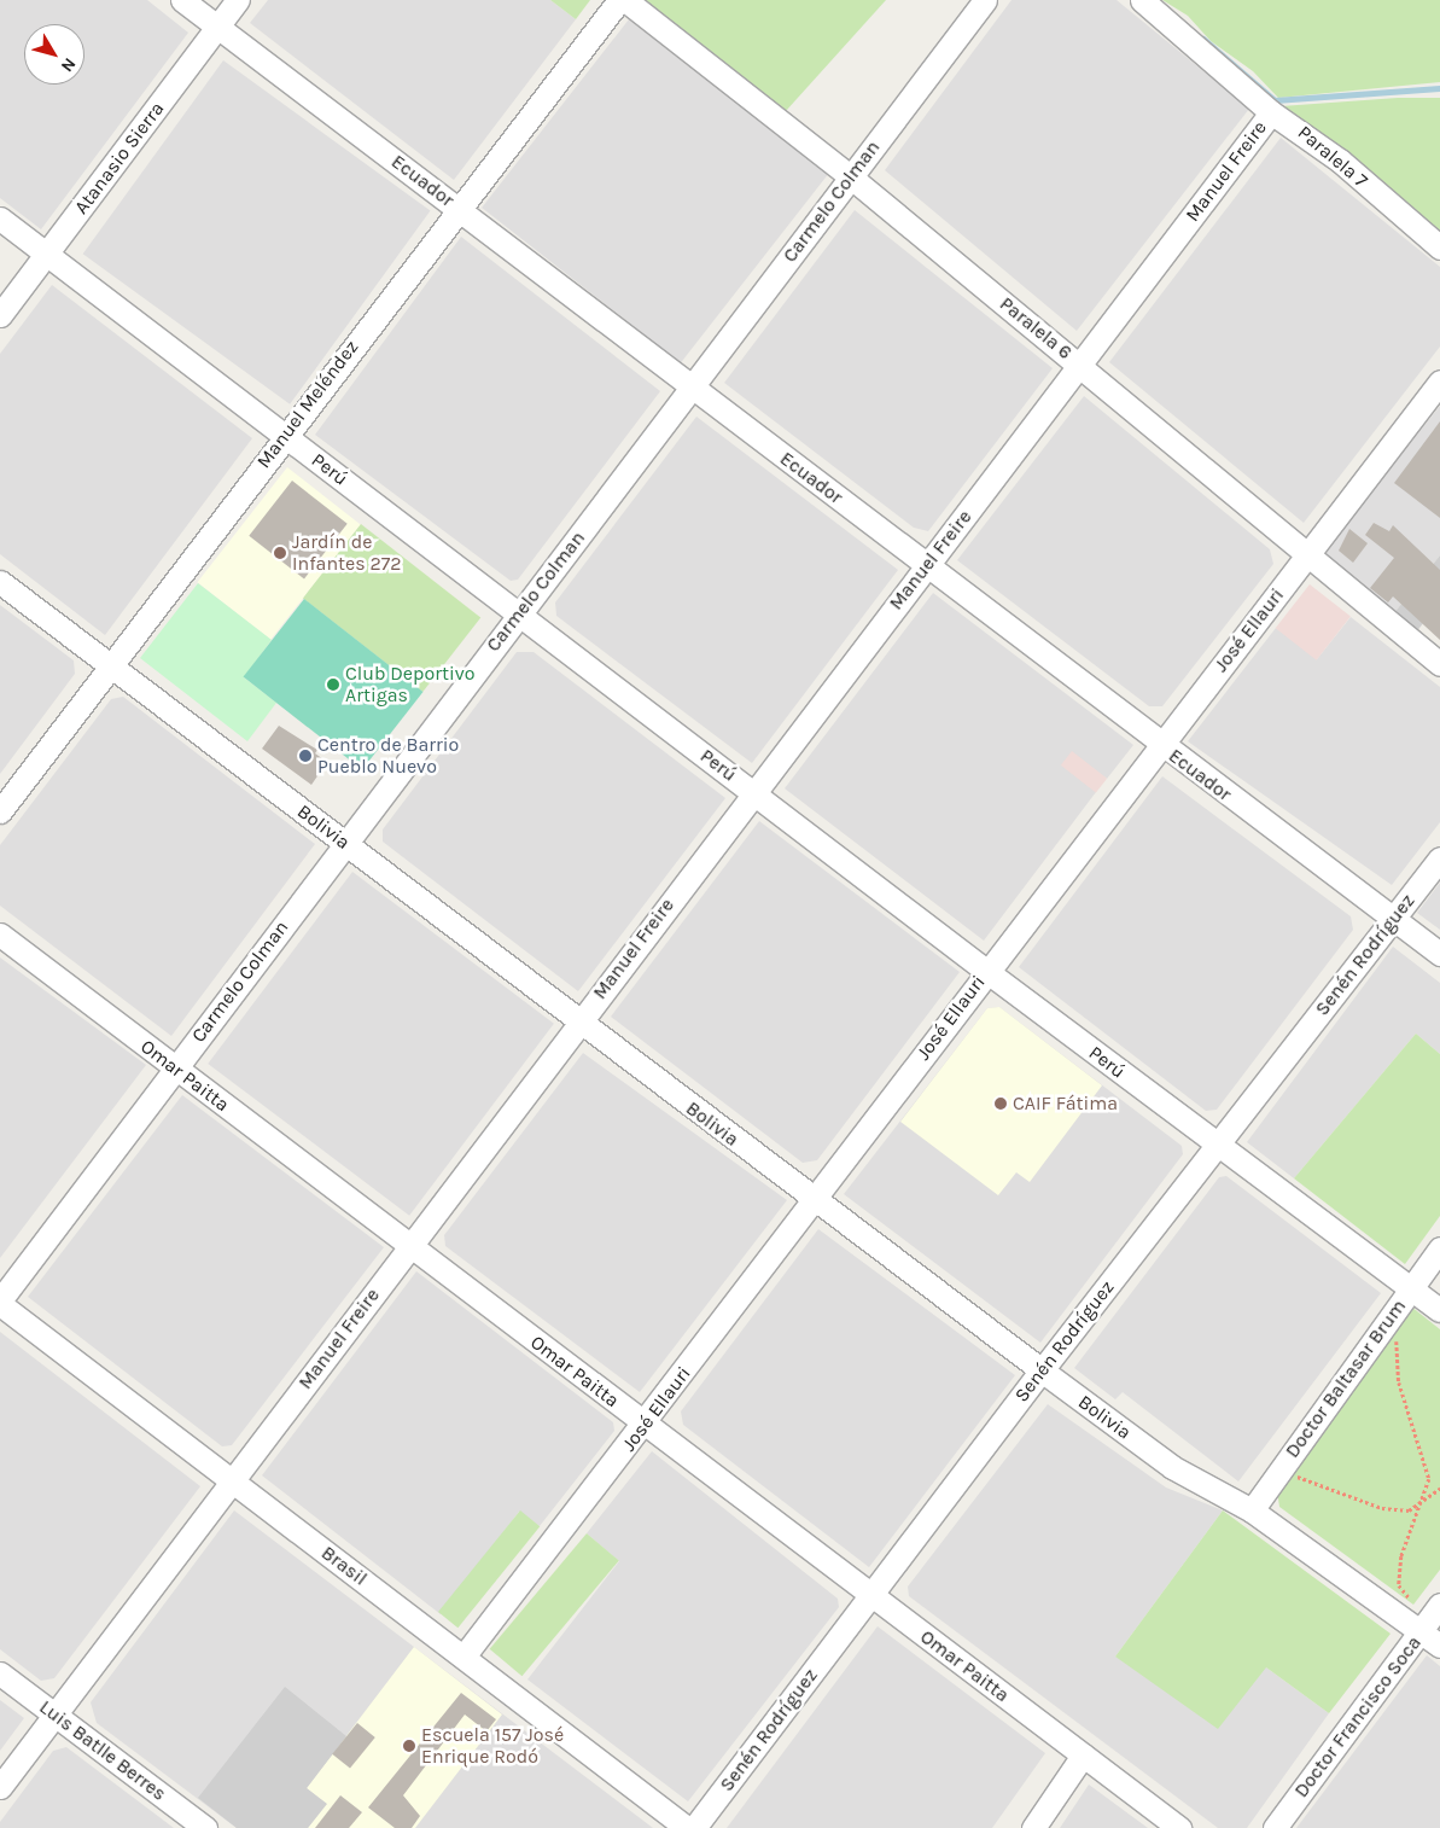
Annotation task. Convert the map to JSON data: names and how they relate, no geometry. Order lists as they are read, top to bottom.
{
  "streets": {
    "street": [
      "Paralela 7",
      "Atanasio Sierra",
      "Manuel Freire",
      "Ecuador",
      "Carmelo Colman",
      "Paralela 6",
      "Manuel Meléndez",
      "Perú",
      "José Ellauri",
      "Bolivia",
      "Senén Rodríguez",
      "Omar Paitta",
      "Doctor Baltasar Brum",
      "Brasil",
      "Doctor Francisco Soca",
      "Luis Batlle Berres"
    ]
  },
  "crossings": [
    ["Paralela 7", "Manuel Freire"],
    ["Atanasio Sierra", "Ecuador"],
    ["Atanasio Sierra", "Perú"],
    ["Manuel Freire", "Ecuador"],
    ["Manuel Freire", "Paralela 6"],
    ["Manuel Freire", "Perú"],
    ["Manuel Freire", "Bolivia"],
    ["Manuel Freire", "Omar Paitta"],
    ["Manuel Freire", "Brasil"],
    ["Manuel Freire", "Luis Batlle Berres"],
    ["Ecuador", "Carmelo Colman"],
    ["Ecuador", "Manuel Meléndez"],
    ["Ecuador", "José Ellauri"],
    ["Ecuador", "Senén Rodríguez"],
    ["Carmelo Colman", "Paralela 6"],
    ["Carmelo Colman", "Perú"],
    ["Carmelo Colman", "Bolivia"],
    ["Carmelo Colman", "Omar Paitta"],
    ["Carmelo Colman", "Brasil"],
    ["Paralela 6", "José Ellauri"],
    ["Manuel Meléndez", "Perú"],
    ["Manuel Meléndez", "Bolivia"],
    ["Perú", "José Ellauri"],
    ["Perú", "Senén Rodríguez"],
    ["Perú", "Doctor Baltasar Brum"],
    ["José Ellauri", "Bolivia"],
    ["José Ellauri", "Omar Paitta"],
    ["José Ellauri", "Brasil"],
    ["Bolivia", "Senén Rodríguez"],
    ["Bolivia", "Doctor Baltasar Brum"],
    ["Bolivia", "Doctor Francisco Soca"],
    ["Senén Rodríguez", "Omar Paitta"]
  ],
  "places": [
    "Jardín de Infantes 272",
    "Club Deportivo Artigas",
    "Centro de Barrio Pueblo Nuevo",
    "CAIF Fátima",
    "Escuela 157 José Enrique Rodó"
  ],
  "north": "bottom right"
}
